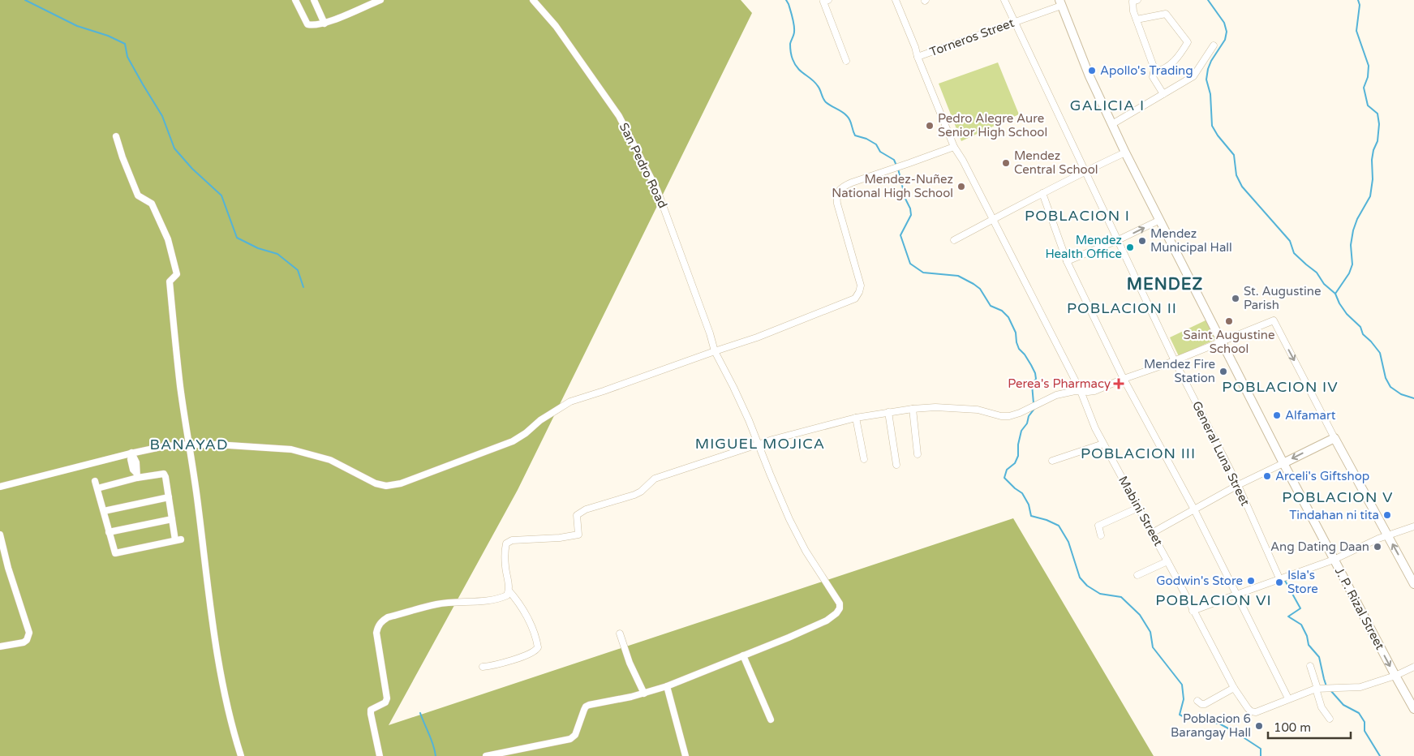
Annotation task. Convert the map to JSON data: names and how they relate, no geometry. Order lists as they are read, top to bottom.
{
  "streets": {
    "main road": ["J. P. Rizal Street"],
    "street": [
      "Torneros Street",
      "San Pedro Road",
      "General Luna Street",
      "Mabini Street"
    ]
  },
  "crossings": [
    ["Torneros Street", "General Luna Street"],
    ["Torneros Street", "Mabini Street"],
    ["Torneros Street", "J. P. Rizal Street"]
  ],
  "districts": [
    "GALICIA I",
    "POBLACION I",
    "MENDEZ",
    "POBLACION II",
    "POBLACION IV",
    "MIGUEL MOJICA",
    "BANAYAD",
    "POBLACION III",
    "POBLACION V",
    "POBLACION VI"
  ],
  "places": {
    "other": [
      "Apollo's Trading",
      "Pedro Alegre Aure Senior High School",
      "Mendez Central School",
      "Mendez-Nuñez National High School",
      "Mendez Municipal Hall",
      "Mendez Health Office",
      "St. Augustine Parish",
      "Saint Augustine School",
      "Mendez Fire Station",
      "Alfamart",
      "Arceli's Giftshop",
      "Tindahan ni tita",
      "Ang Dating Daan",
      "Godwin's Store",
      "Isla's Store",
      "Poblacion 6 Barangay Hall"
    ],
    "health": ["Perea's Pharmacy"]
  },
  "scale_bar": "100 m"
}
